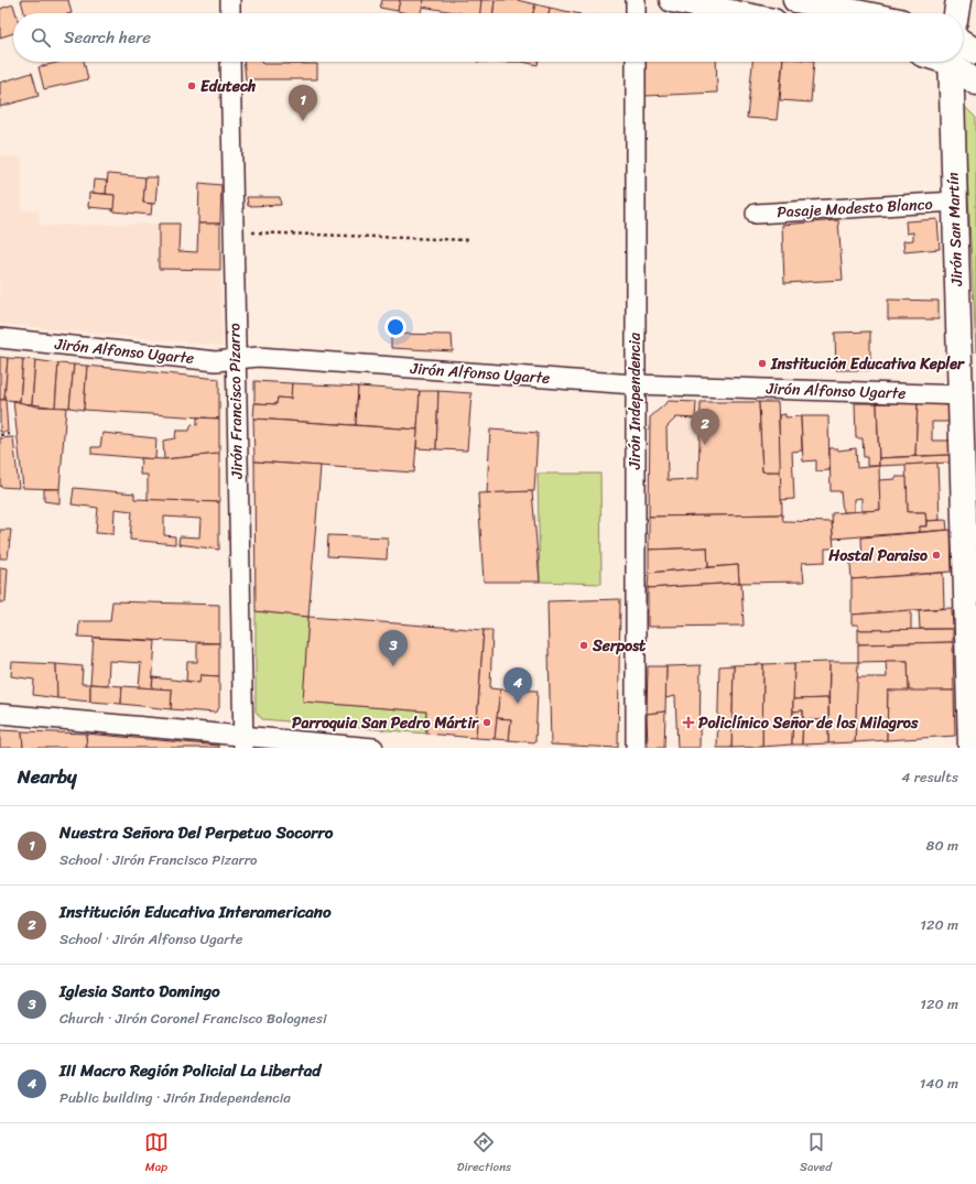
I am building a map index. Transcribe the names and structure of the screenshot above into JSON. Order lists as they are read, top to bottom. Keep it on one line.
{"streets":{"street":["Pasaje Modesto Blanco","Jirón San Martín","Jirón Alfonso Ugarte","Jirón Francisco Pizarro","Jirón Independencia"]},"crossings":[["Pasaje Modesto Blanco","Jirón San Martín"],["Jirón San Martín","Jirón Alfonso Ugarte"],["Jirón Alfonso Ugarte","Jirón Francisco Pizarro"],["Jirón Alfonso Ugarte","Jirón Independencia"]],"places":{"other":["Edutech","Institución Educativa Kepler","Hostal Paraiso","Serpost","Parroquia San Pedro Mártir"],"health":["Policlínico Señor de los Milagros"]},"page":{"search":"Search here","pins":["1","2","3","4"],"heading":["Nearby","4 results"],"list":[{"mark":"1","name":"Nuestra Señora Del Perpetuo Socorro","note":"School · Jirón Francisco Pizarro","value":"80 m"},{"mark":"2","name":"Institución Educativa Interamericano","note":"School · Jirón Alfonso Ugarte","value":"120 m"},{"mark":"3","name":"Iglesia Santo Domingo","note":"Church · Jirón Coronel Francisco Bolognesi","value":"120 m"},{"mark":"4","name":"III Macro Región Policial La Libertad","note":"Public building · Jirón Independencia","value":"140 m"}],"nav":["Map","Directions","Saved"]}}
